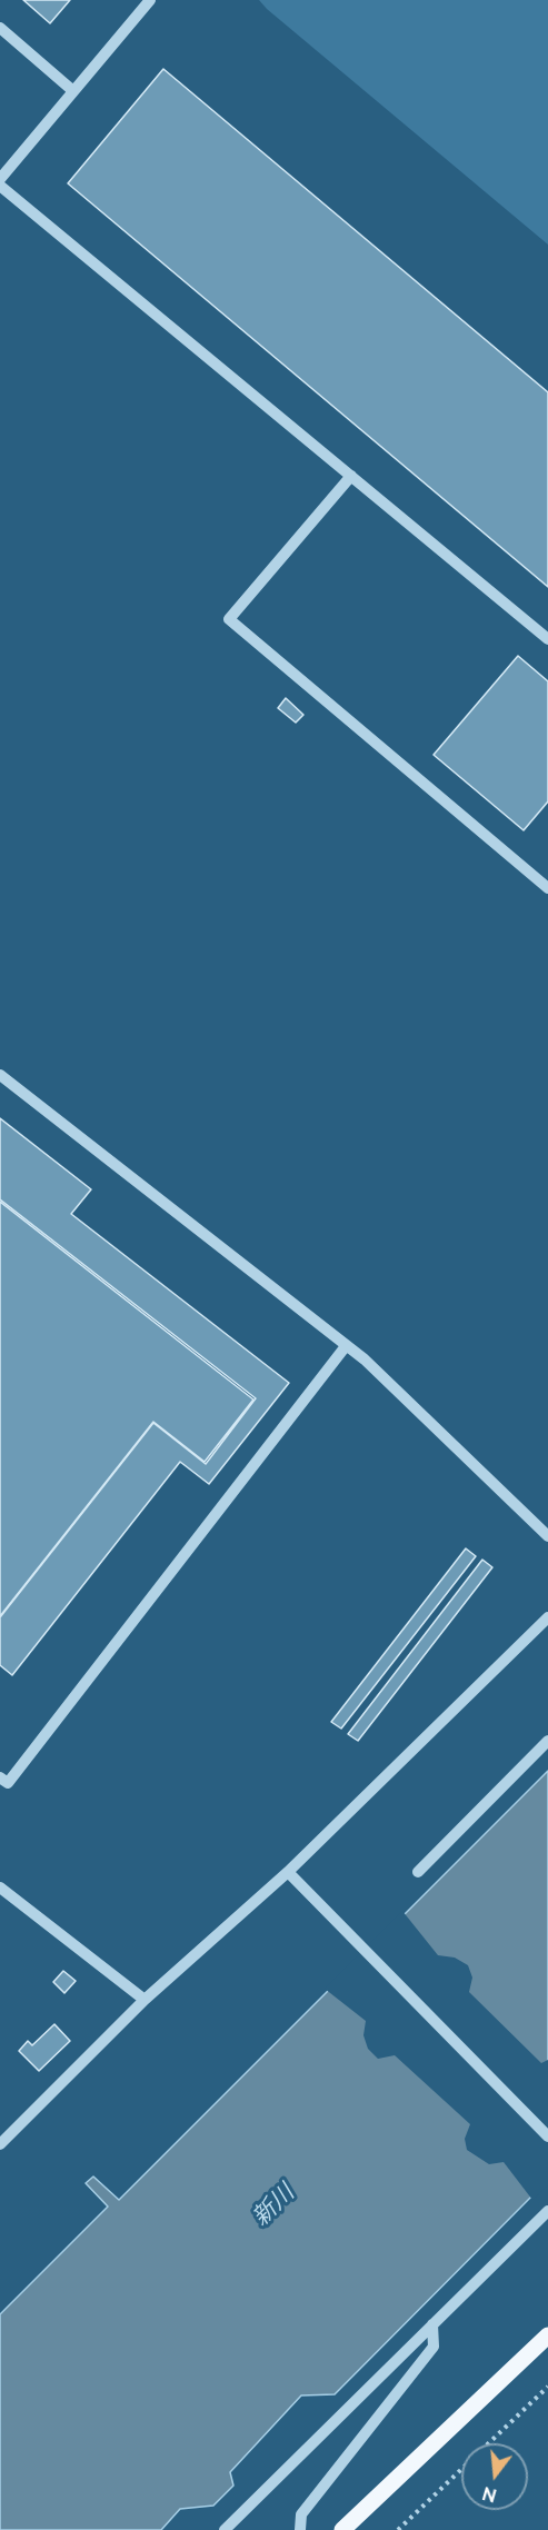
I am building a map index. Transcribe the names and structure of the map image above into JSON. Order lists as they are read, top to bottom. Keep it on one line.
{"water":["新川"],"north":"bottom"}
